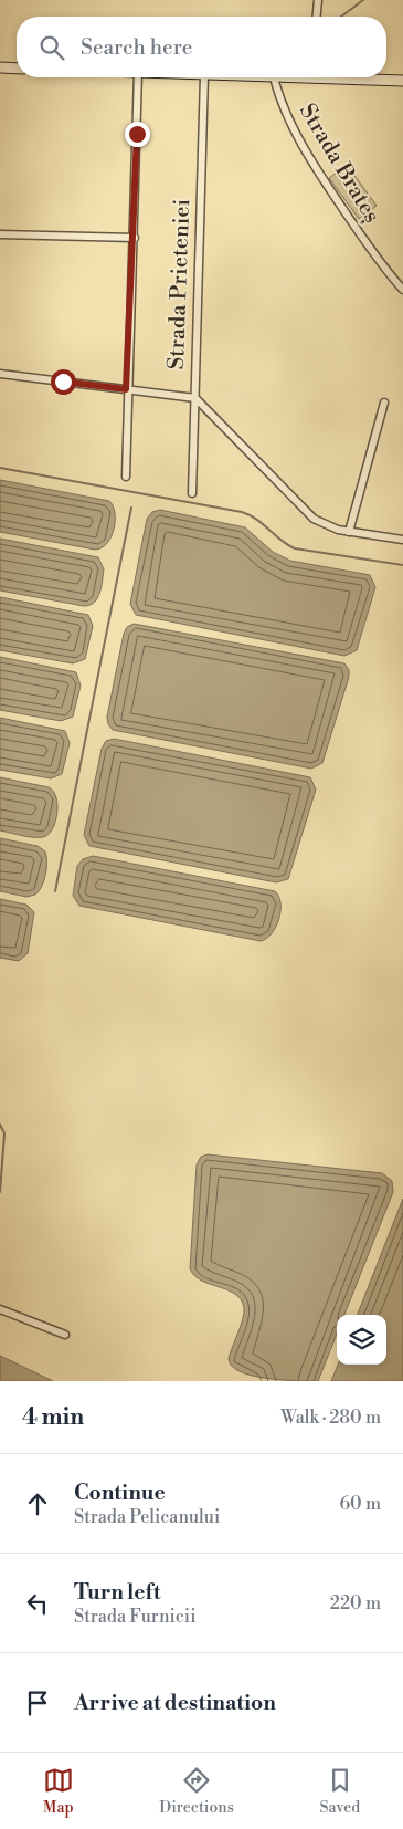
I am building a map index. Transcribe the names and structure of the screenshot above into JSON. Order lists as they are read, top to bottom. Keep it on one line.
{"streets":{"street":["Strada Brateș","Strada Prieteniei"]},"page":{"search":"Search here","heading":["4 min","Walk · 280 m"],"list":[["Continue","Strada Pelicanului","60 m"],["Turn left","Strada Furnicii","220 m"],"Arrive at destination"],"nav":["Map","Directions","Saved"]}}
